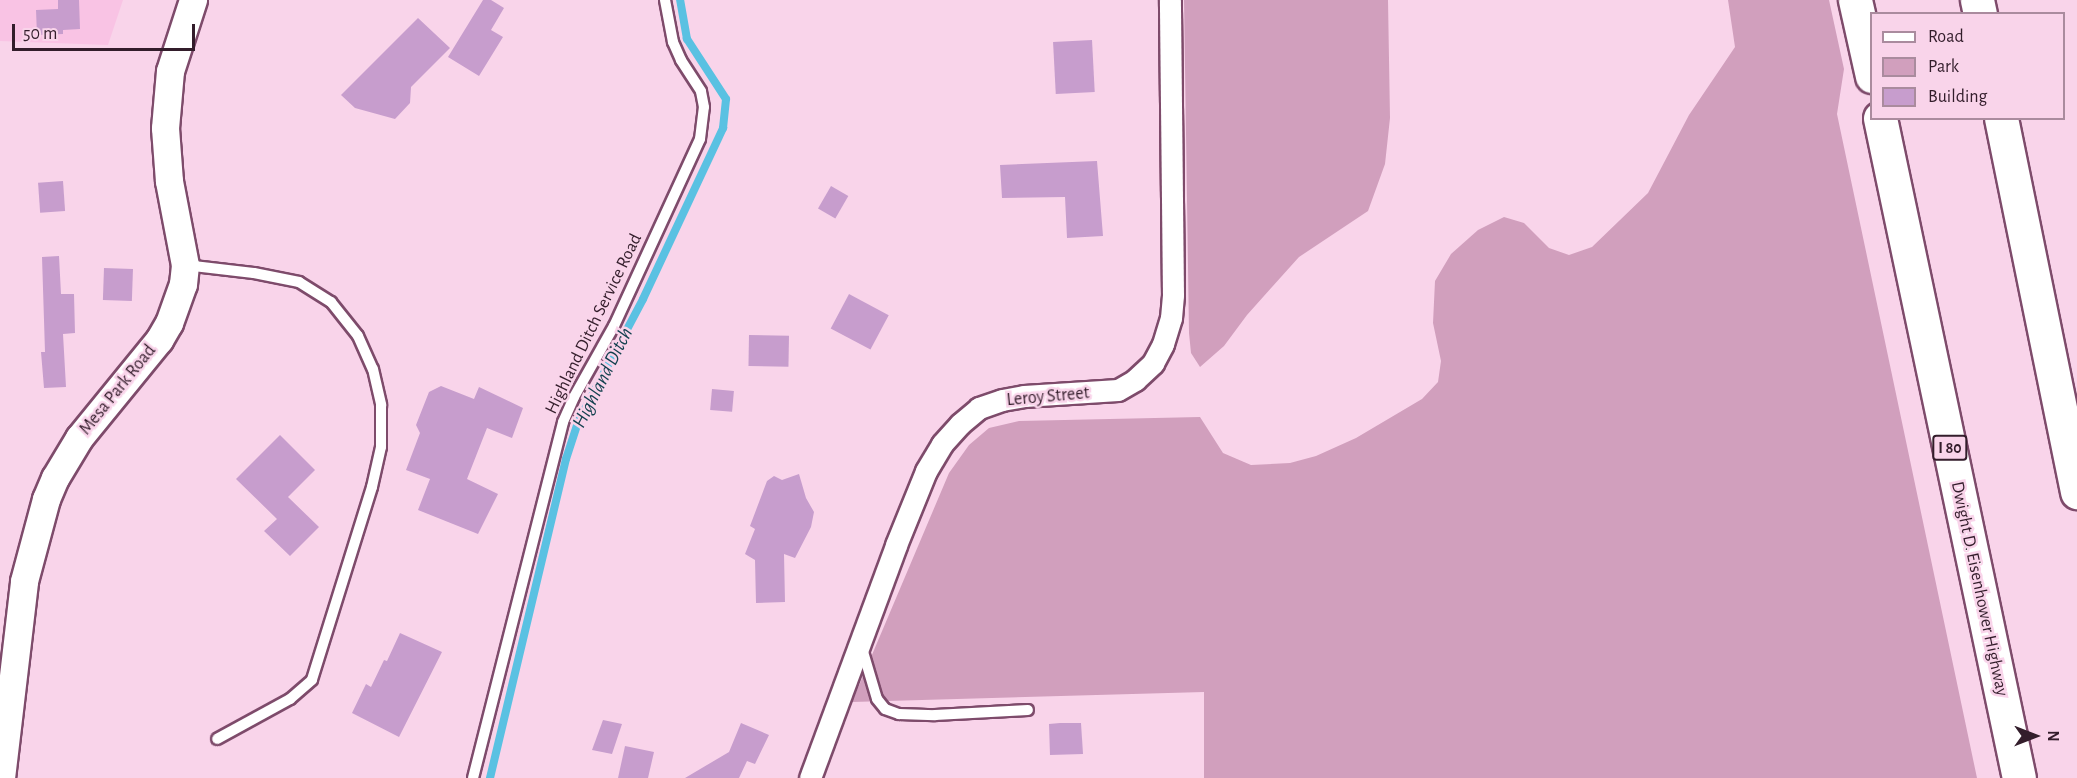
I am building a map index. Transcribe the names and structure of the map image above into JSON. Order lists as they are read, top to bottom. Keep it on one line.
{"streets":{"highway":["I 80","Dwight D. Eisenhower Highway"],"street":["Mesa Park Road","Leroy Street"],"lane":["Highland Ditch Service Road"]},"water":["Highland Ditch"],"legend":["Road","Park","Building"],"scale_bar":"50 m","north":"right"}
